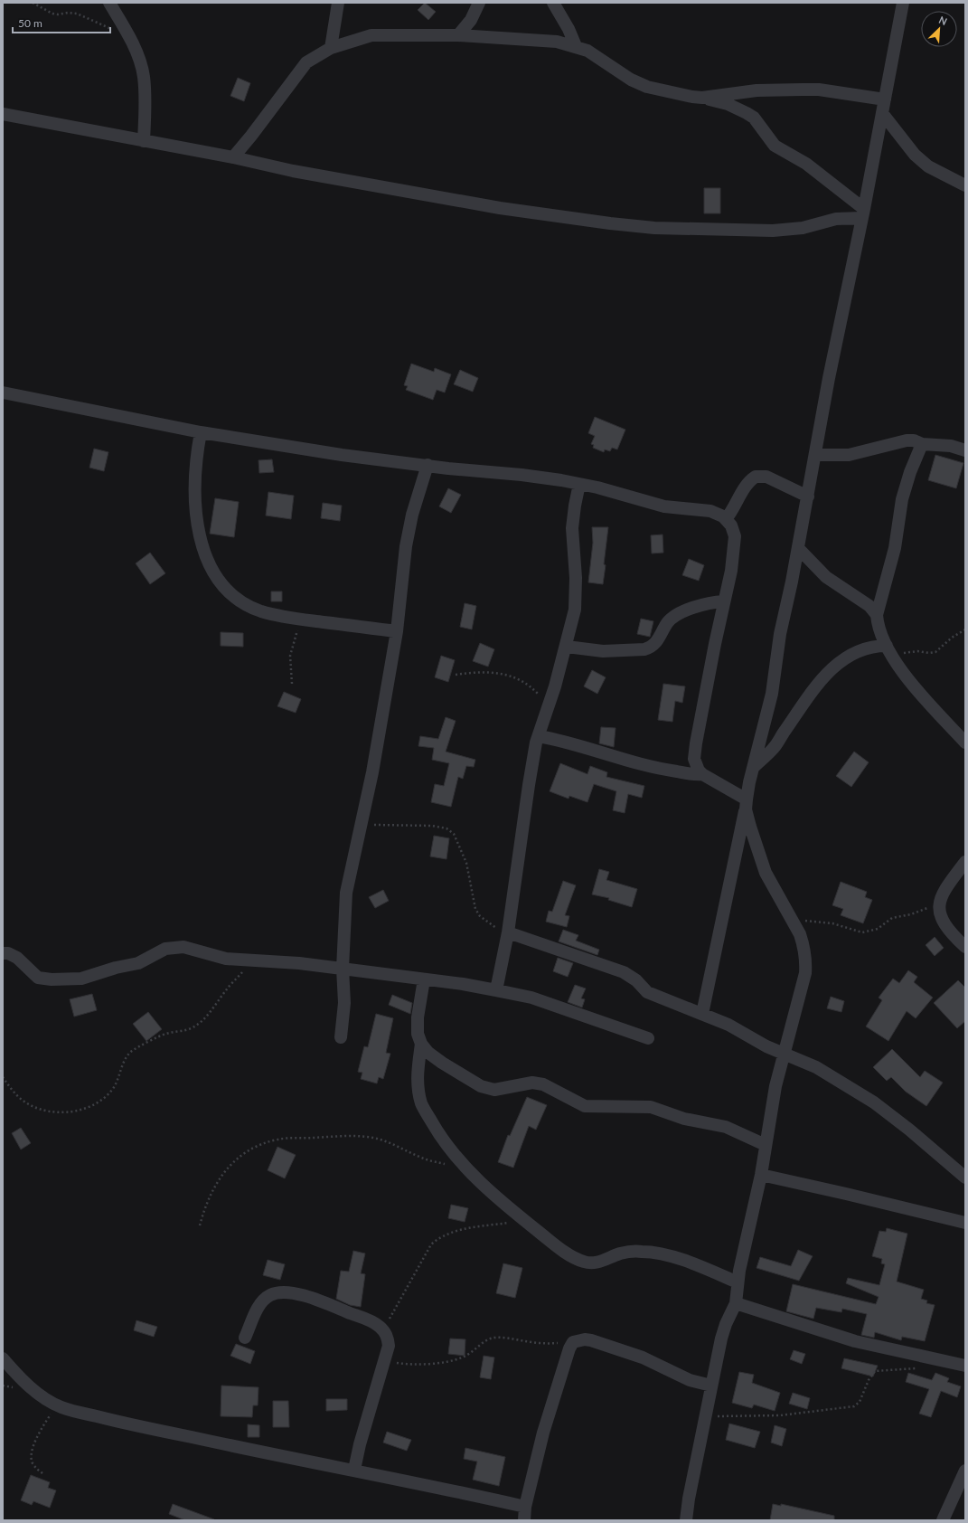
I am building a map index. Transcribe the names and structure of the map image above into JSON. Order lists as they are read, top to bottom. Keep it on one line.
{"scale_bar":"50 m","north":"top right"}
